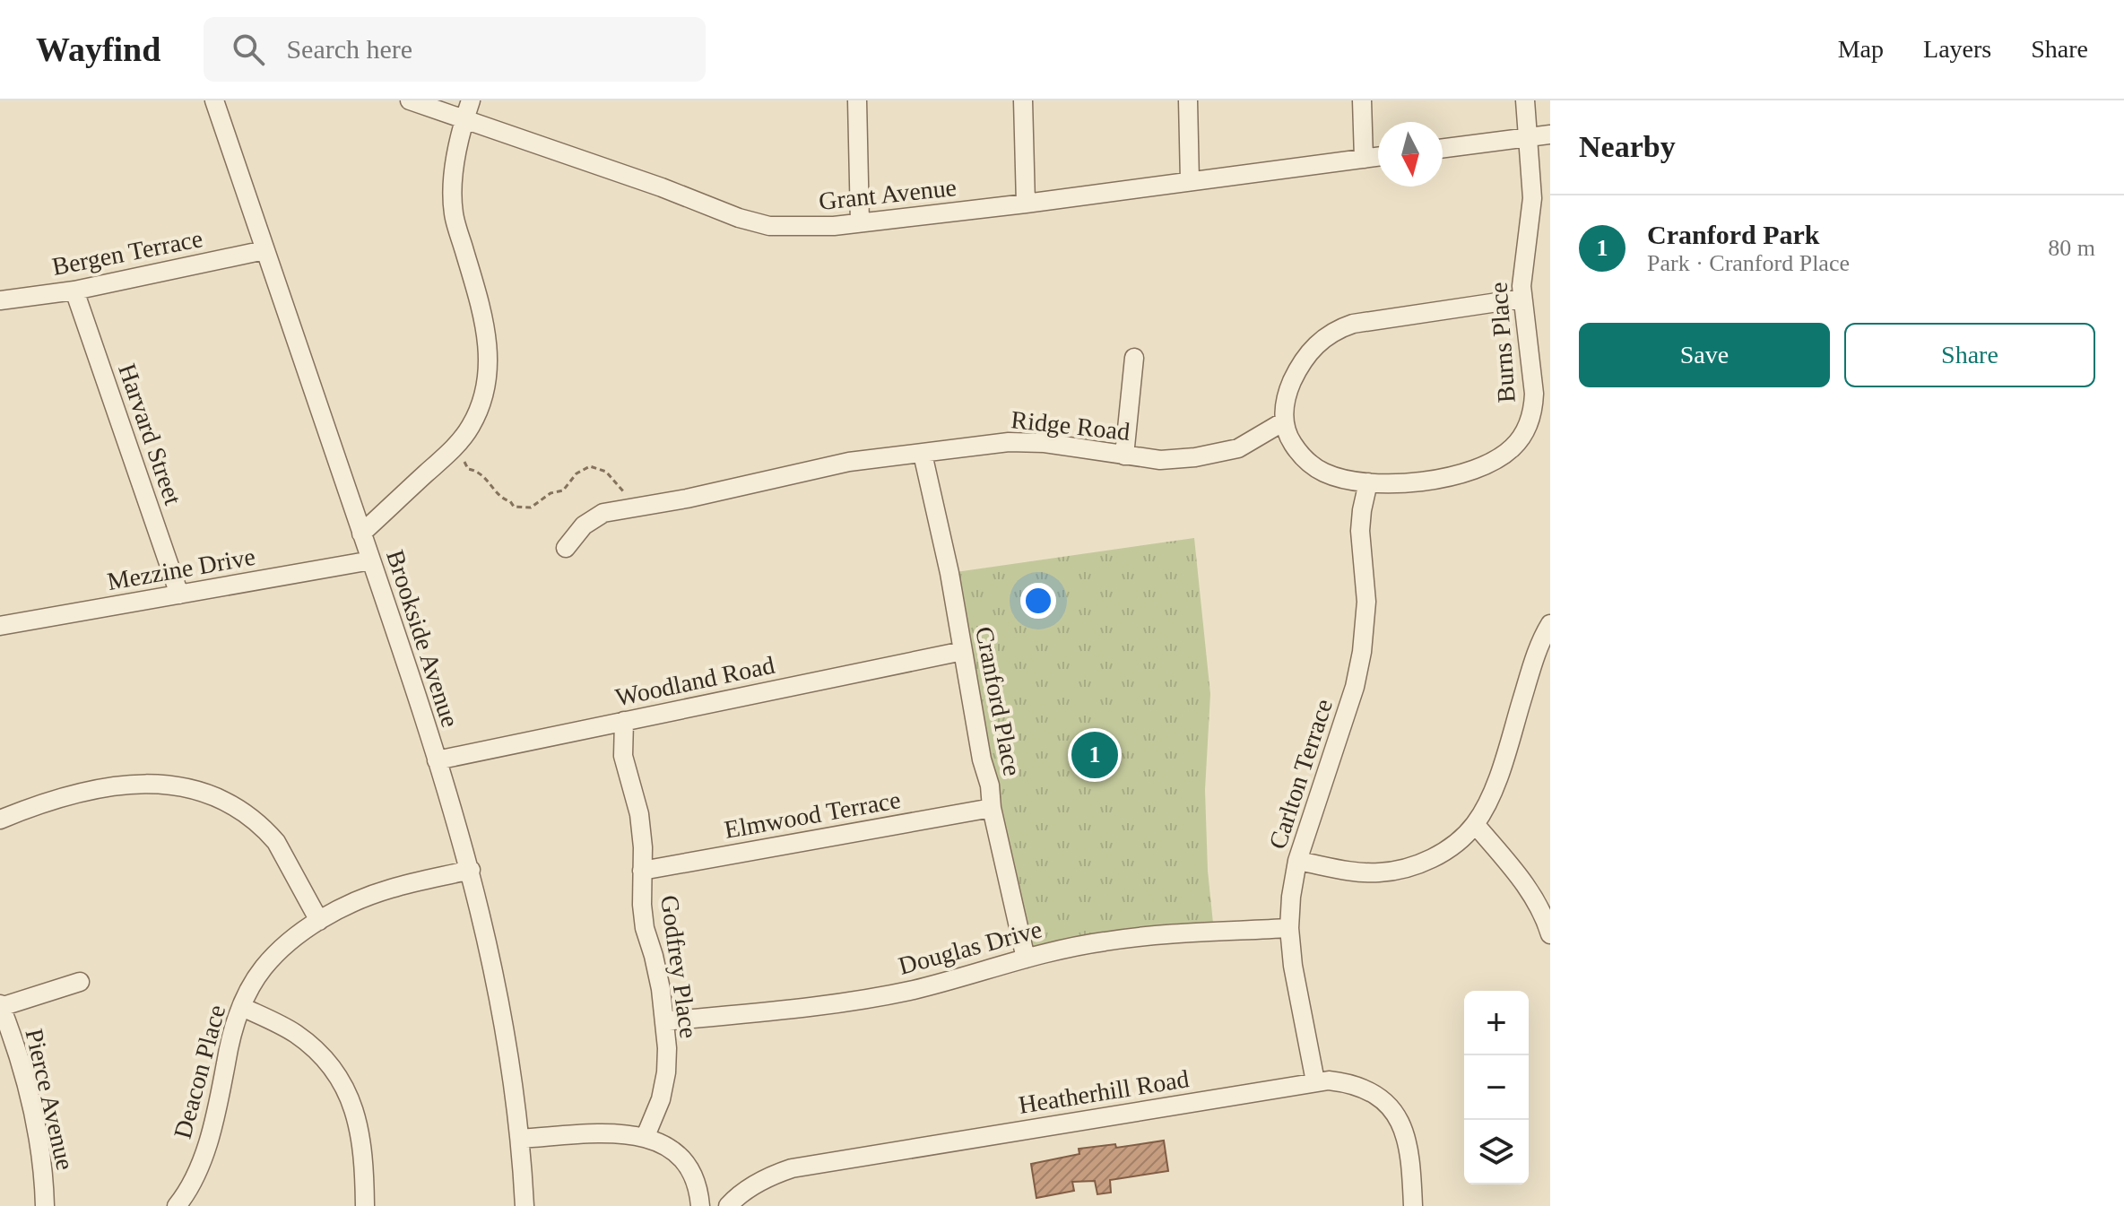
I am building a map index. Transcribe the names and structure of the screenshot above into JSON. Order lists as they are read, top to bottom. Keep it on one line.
{"streets":{"street":["Grant Avenue","Bergen Terrace","Burns Place","Ridge Road","Harvard Street","Mezzine Drive","Brookside Avenue","Woodland Road","Cranford Place","Carlton Terrace","Elmwood Terrace","Douglas Drive","Godfrey Place","Deacon Place","Heatherhill Road","Pierce Avenue"]},"crossings":[["Bergen Terrace","Harvard Street"],["Bergen Terrace","Brookside Avenue"],["Burns Place","Ridge Road"],["Burns Place","Carlton Terrace"],["Ridge Road","Cranford Place"],["Ridge Road","Carlton Terrace"],["Harvard Street","Mezzine Drive"],["Mezzine Drive","Brookside Avenue"],["Brookside Avenue","Woodland Road"],["Brookside Avenue","Deacon Place"],["Woodland Road","Cranford Place"],["Woodland Road","Godfrey Place"],["Cranford Place","Elmwood Terrace"],["Cranford Place","Douglas Drive"],["Carlton Terrace","Douglas Drive"],["Carlton Terrace","Heatherhill Road"],["Elmwood Terrace","Godfrey Place"],["Douglas Drive","Godfrey Place"]],"north":"bottom","page":{"header":"Wayfind","search":"Search here","nav":["Map","Layers","Share"],"heading":"Nearby","list":[{"mark":"1","name":"Cranford Park","note":"Park · Cranford Place","value":"80 m"}],"buttons":["Save","Share"],"pins":"1","map_buttons":["+","−"]}}
